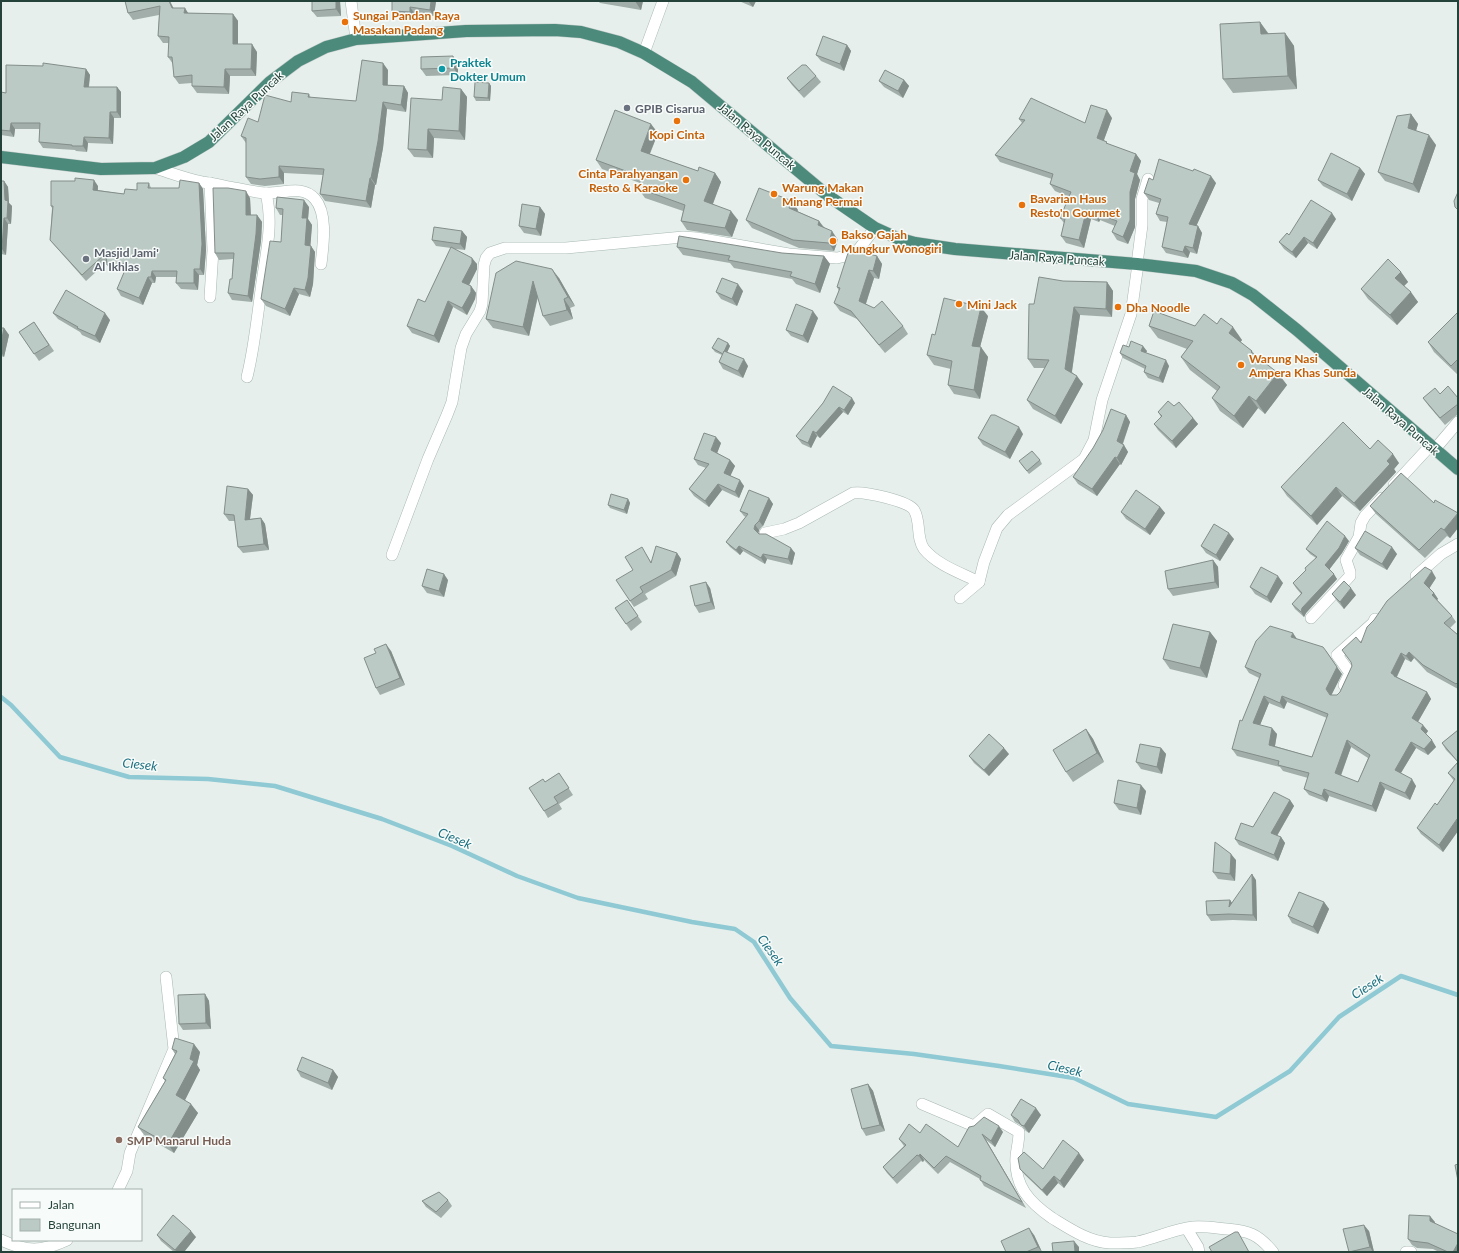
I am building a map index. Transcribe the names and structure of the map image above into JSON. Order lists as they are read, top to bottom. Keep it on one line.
{"streets":{"highway":["Jalan Raya Puncak"]},"water":["Ciesek"],"places":["Sungai Pandan Raya Masakan Padang","Praktek Dokter Umum","GPIB Cisarua","Kopi Cinta","Cinta Parahyangan Resto & Karaoke","Warung Makan Minang Permai","Bavarian Haus Resto'n Gourmet","Bakso Gajah Mungkur Wonogiri","Masjid Jami' Al Ikhlas","Mini Jack","Dha Noodle","Warung Nasi Ampera Khas Sunda","SMP Manarul Huda"],"legend":["Jalan","Bangunan"]}
